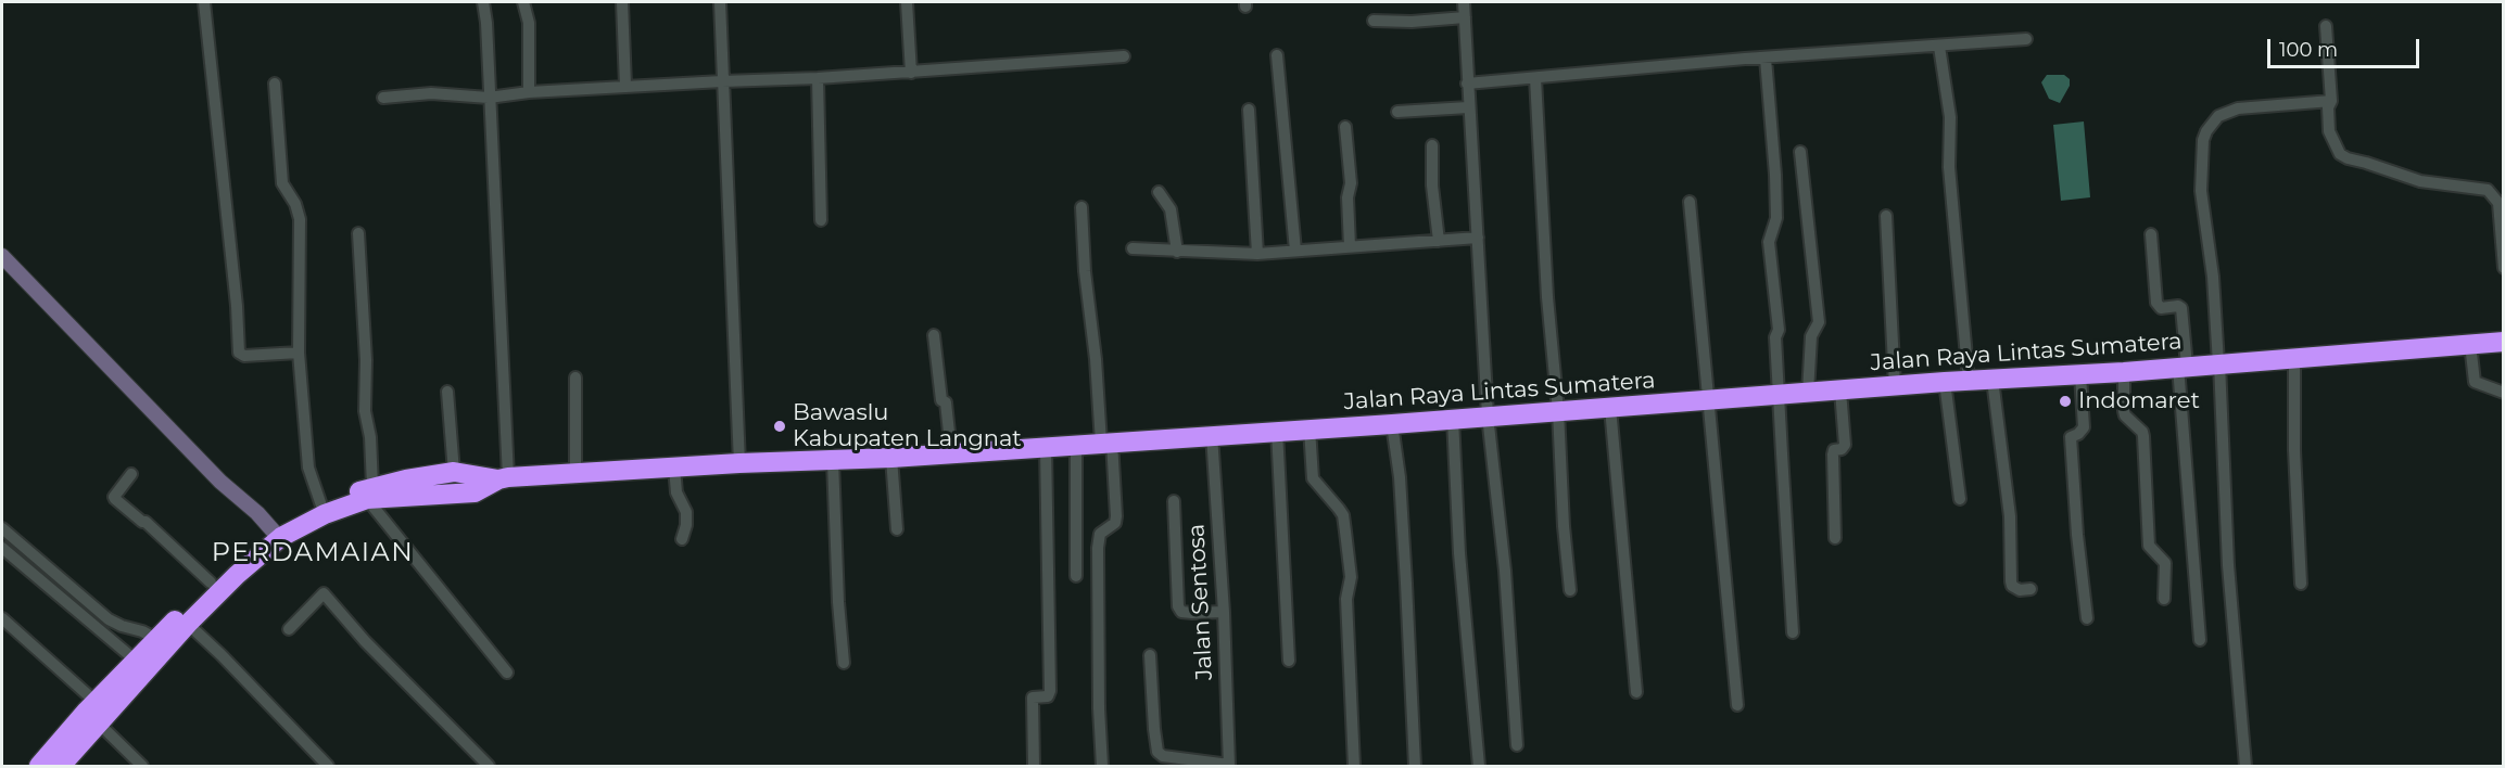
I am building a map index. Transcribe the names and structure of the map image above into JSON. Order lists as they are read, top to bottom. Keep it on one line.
{"streets":{"highway":["Jalan Raya Lintas Sumatera"],"street":["Jalan Sentosa"]},"crossings":[["Jalan Raya Lintas Sumatera","Jalan Sentosa"]],"districts":["PERDAMAIAN"],"places":["Indomaret","Bawaslu Kabupaten Langnat"],"scale_bar":"100 m"}
